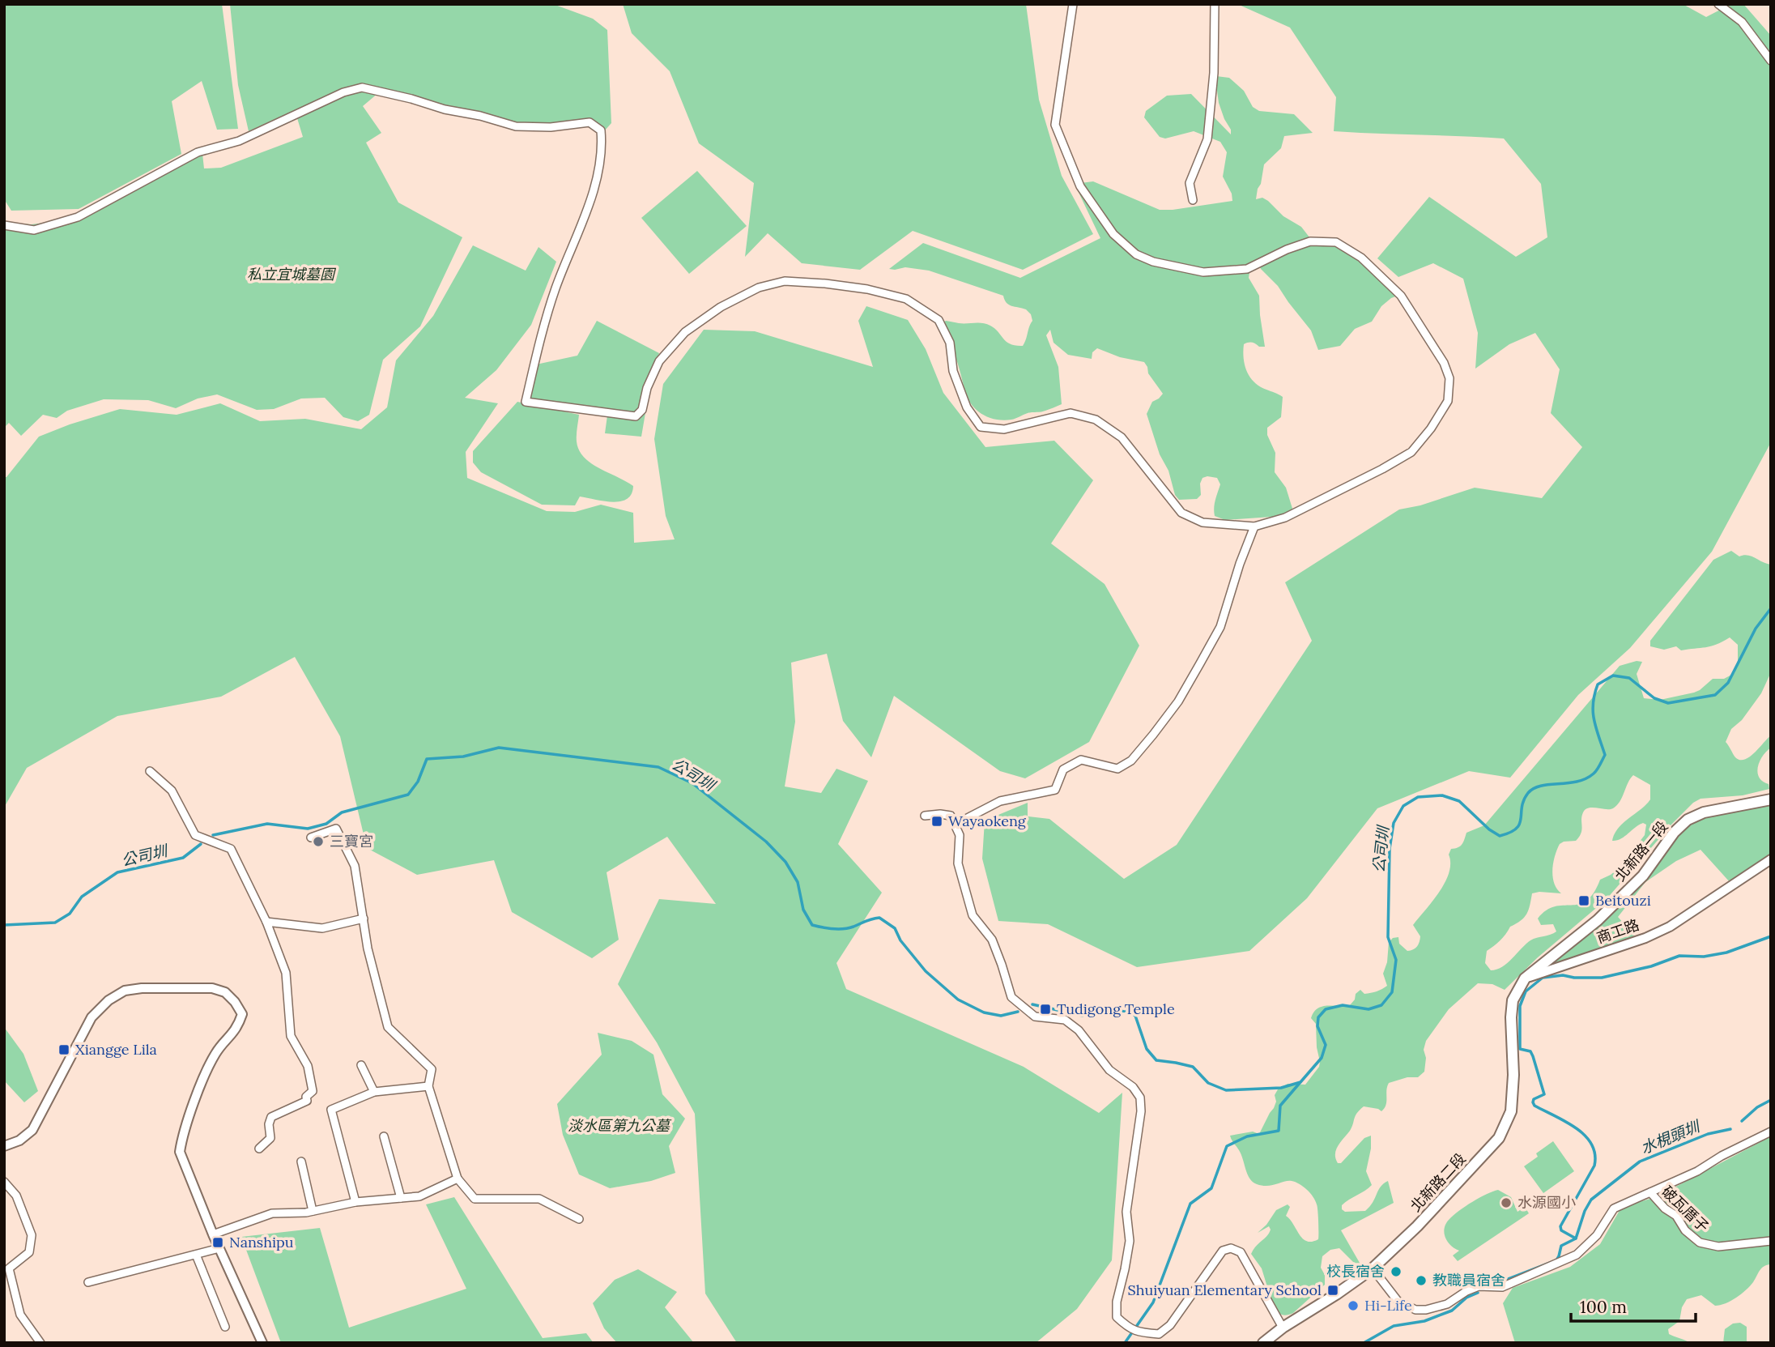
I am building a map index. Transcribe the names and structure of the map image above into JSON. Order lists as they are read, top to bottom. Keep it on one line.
{"streets":{"main road":["北新路一段","北新路二段"],"street":["商工路","破瓦厝子"]},"crossings":[["北新路一段","商工路"],["北新路一段","北新路二段"],["商工路","北新路二段"]],"water":["公司圳","水梘頭圳"],"parks":["私立宜城墓園","淡水區第九公墓"],"places":{"transit":["Wayaokeng","Beitouzi","Tudigong Temple","Xiangge Lila","Nanshipu","Shuiyuan Elementary School"],"other":["三寶宮","水源國小","校長宿舍","教職員宿舍","Hi-Life"]},"scale_bar":"100 m"}
